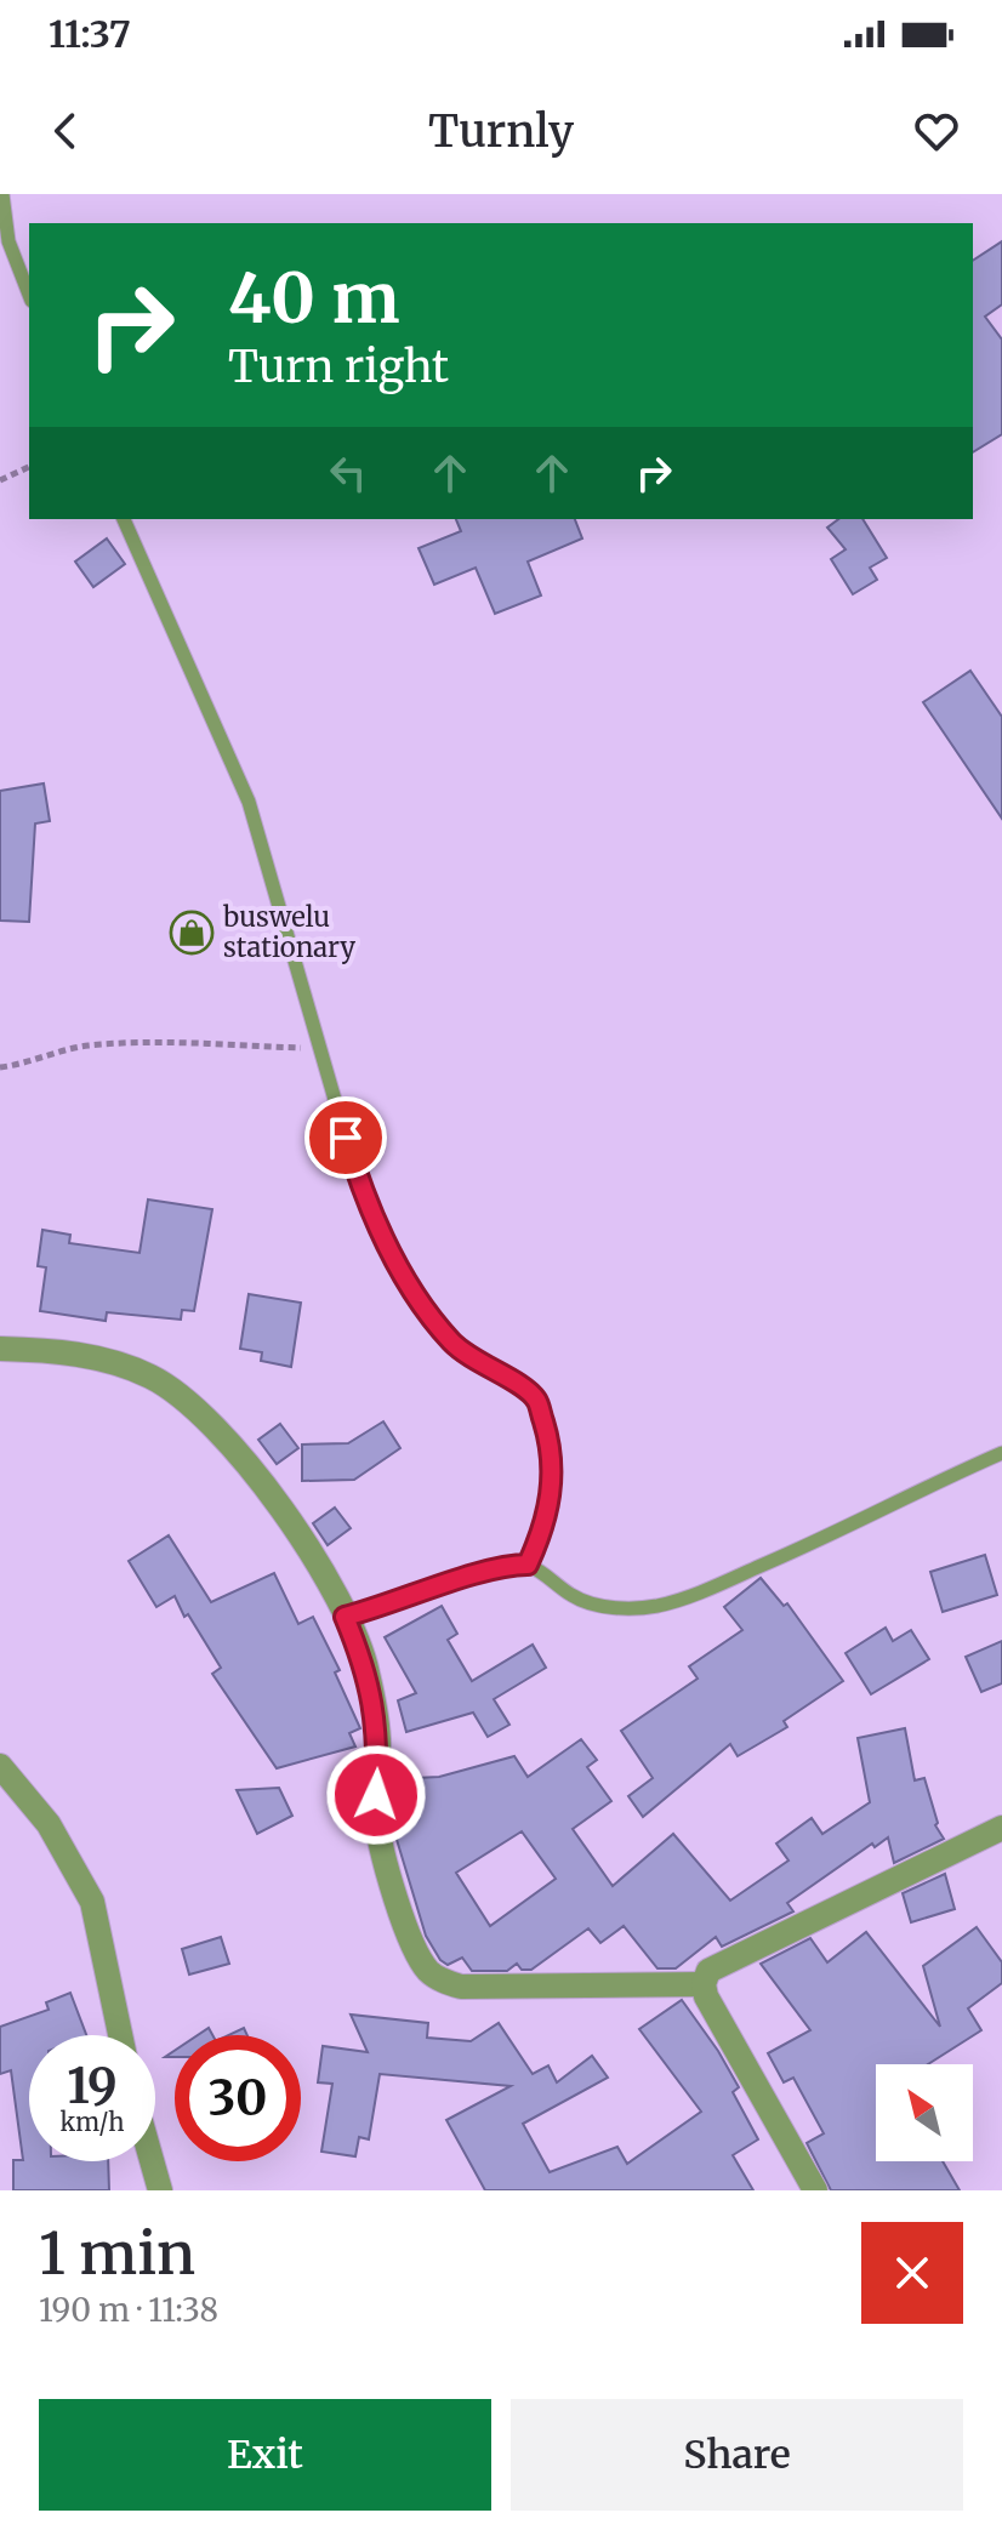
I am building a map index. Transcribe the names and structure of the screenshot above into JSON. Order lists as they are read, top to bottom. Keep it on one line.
{"places":{"shop":["buswelu stationary"]},"north":"top left","page":{"status":"11:37","header":"Turnly","turn":["40 m","Turn right"],"speed":"19 km/h","limit":"30","heading":["1 min","190 m · 11:38"],"buttons":["Exit","Share"]}}
